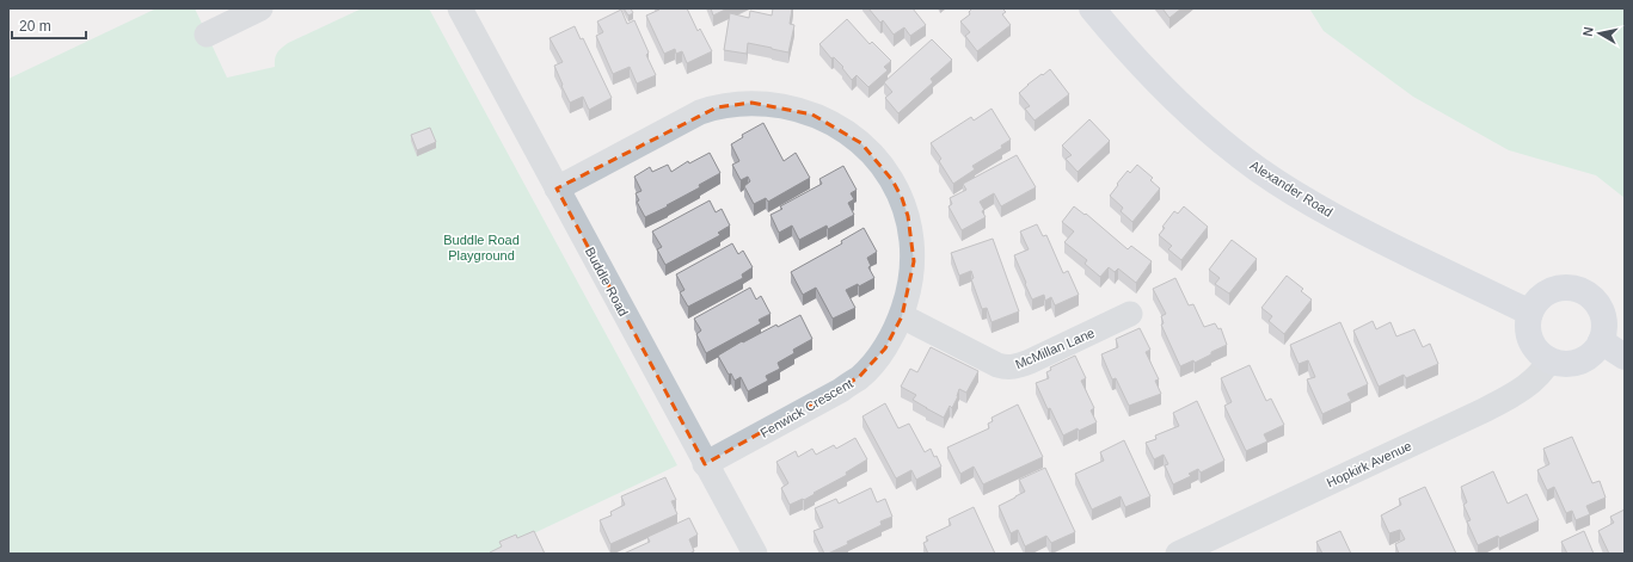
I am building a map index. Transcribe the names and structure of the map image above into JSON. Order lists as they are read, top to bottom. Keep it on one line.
{"streets":{"street":["Alexander Road","Buddle Road","McMillan Lane","Fenwick Crescent","Hopkirk Avenue"]},"crossings":[["Alexander Road","Hopkirk Avenue"],["Buddle Road","Fenwick Crescent"],["McMillan Lane","Fenwick Crescent"]],"parks":["Buddle Road Playground"],"scale_bar":"20 m","north":"left"}
